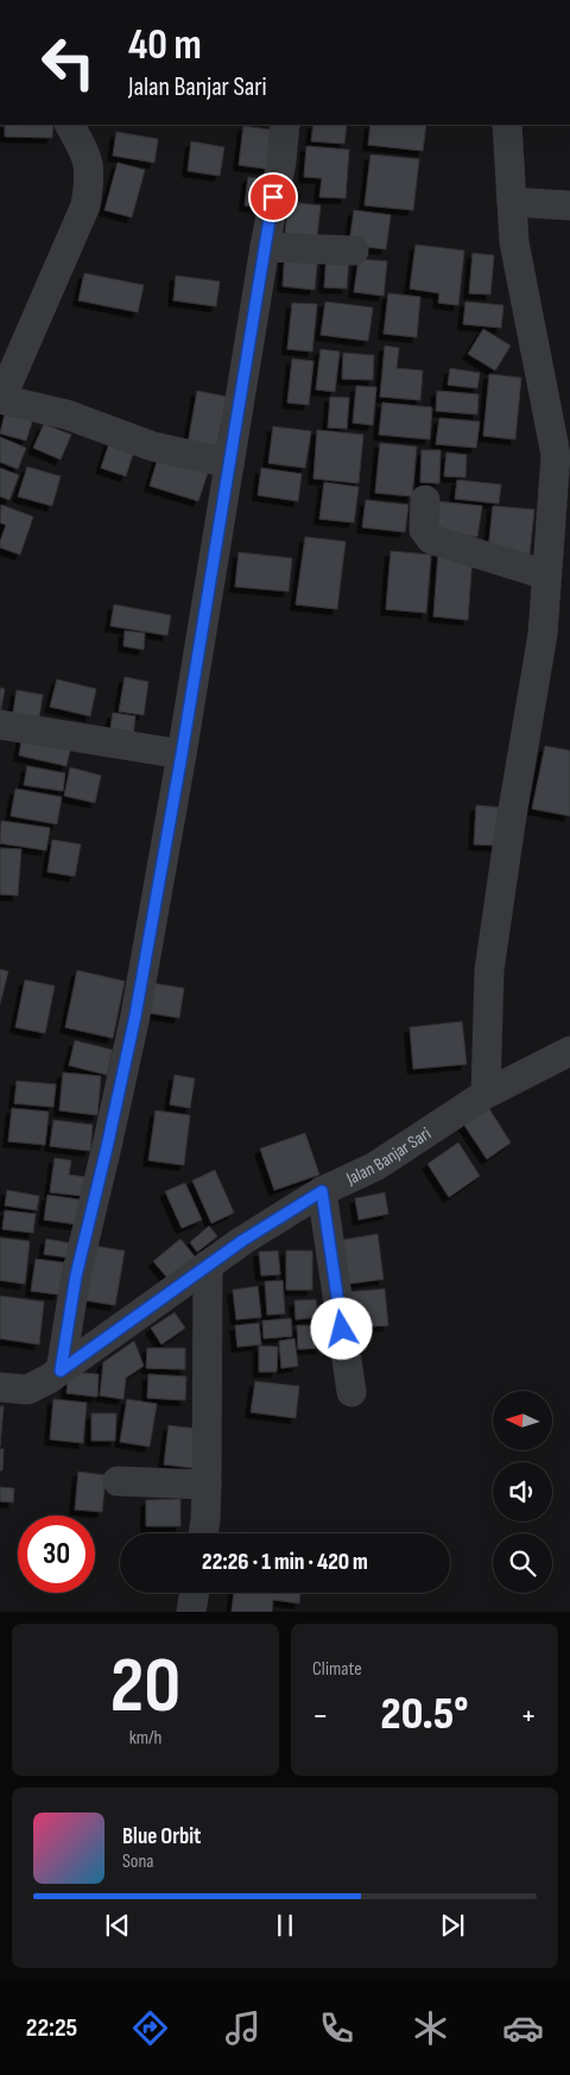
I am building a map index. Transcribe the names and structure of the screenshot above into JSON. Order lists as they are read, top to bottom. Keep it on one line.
{"streets":{"street":["Jalan Banjar Sari"]},"north":"left","page":{"turn":["40 m","Jalan Banjar Sari"],"limit":"30","trip":"22:26 · 1 min · 420 m","tile":[["20","km/h"],"Climate"],"heat":["−","20.5°","+"],"song":["Blue Orbit","Sona"],"tabs":"22:25"}}
